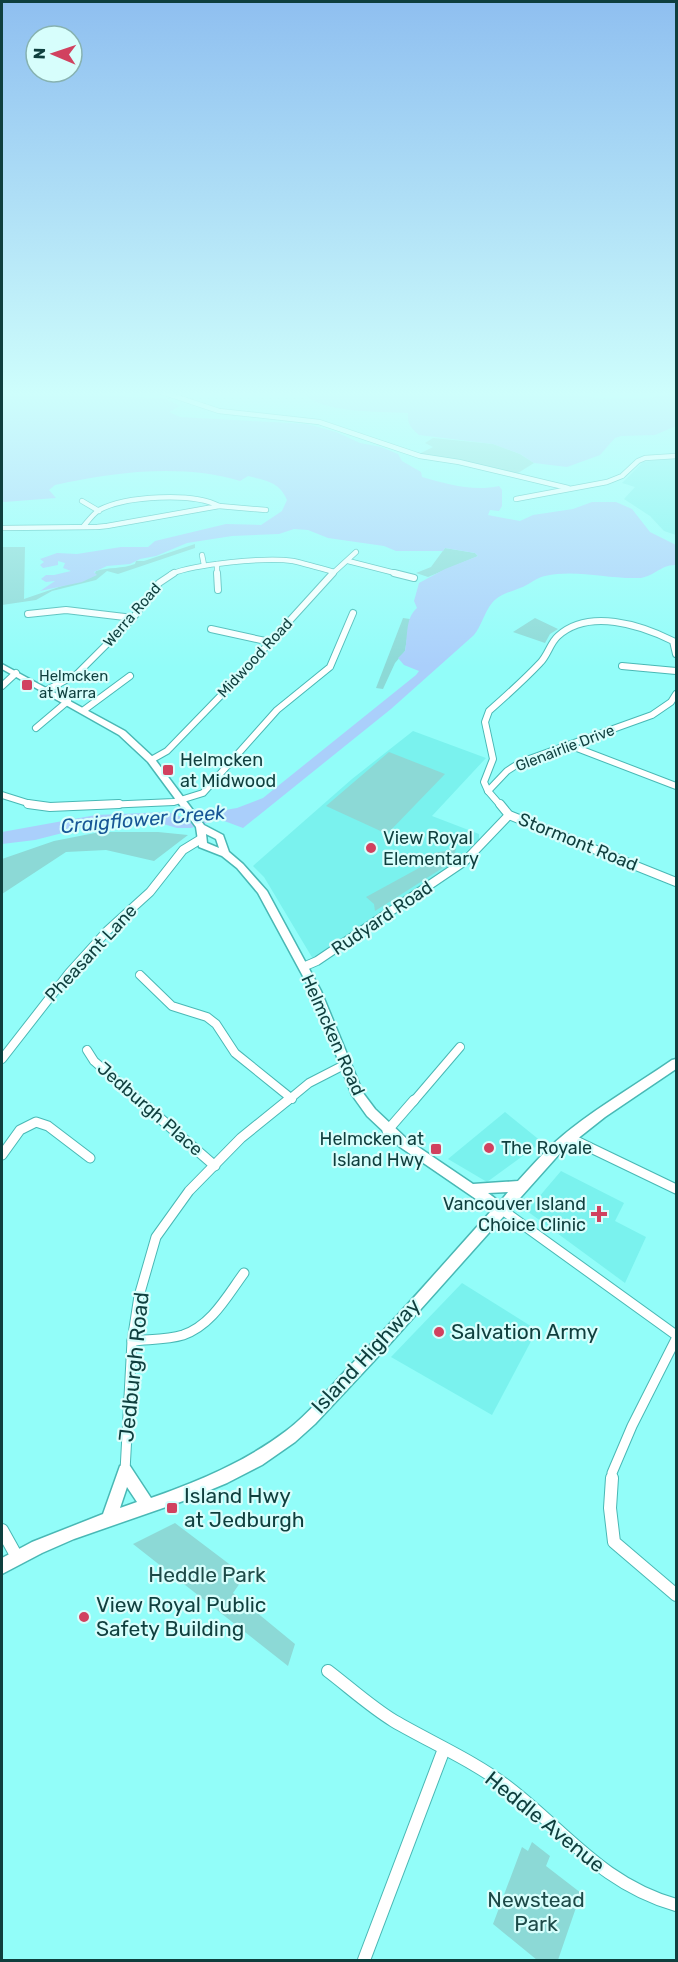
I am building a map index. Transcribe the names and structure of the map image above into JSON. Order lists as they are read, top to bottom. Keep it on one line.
{"streets":{"main road":["Helmcken Road","Island Highway"],"street":["Werra Road","Midwood Road","Glenairlie Drive","Stormont Road","Rudyard Road","Pheasant Lane","Jedburgh Place","Jedburgh Road","Heddle Avenue"]},"crossings":[["Werra Road","Midwood Road"],["Glenairlie Drive","Stormont Road"],["Stormont Road","Rudyard Road"],["Rudyard Road","Helmcken Road"],["Pheasant Lane","Helmcken Road"],["Helmcken Road","Island Highway"],["Helmcken Road","Jedburgh Road"],["Jedburgh Place","Jedburgh Road"]],"water":["Craigflower Creek"],"parks":["Heddle Park","Newstead Park"],"places":{"transit":["Helmcken at Warra","Helmcken at Midwood","Helmcken at Island Hwy","Island Hwy at Jedburgh"],"other":["View Royal Elementary","The Royale","Salvation Army","View Royal Public Safety Building"],"health":["Vancouver Island Choice Clinic"]},"north":"left"}
